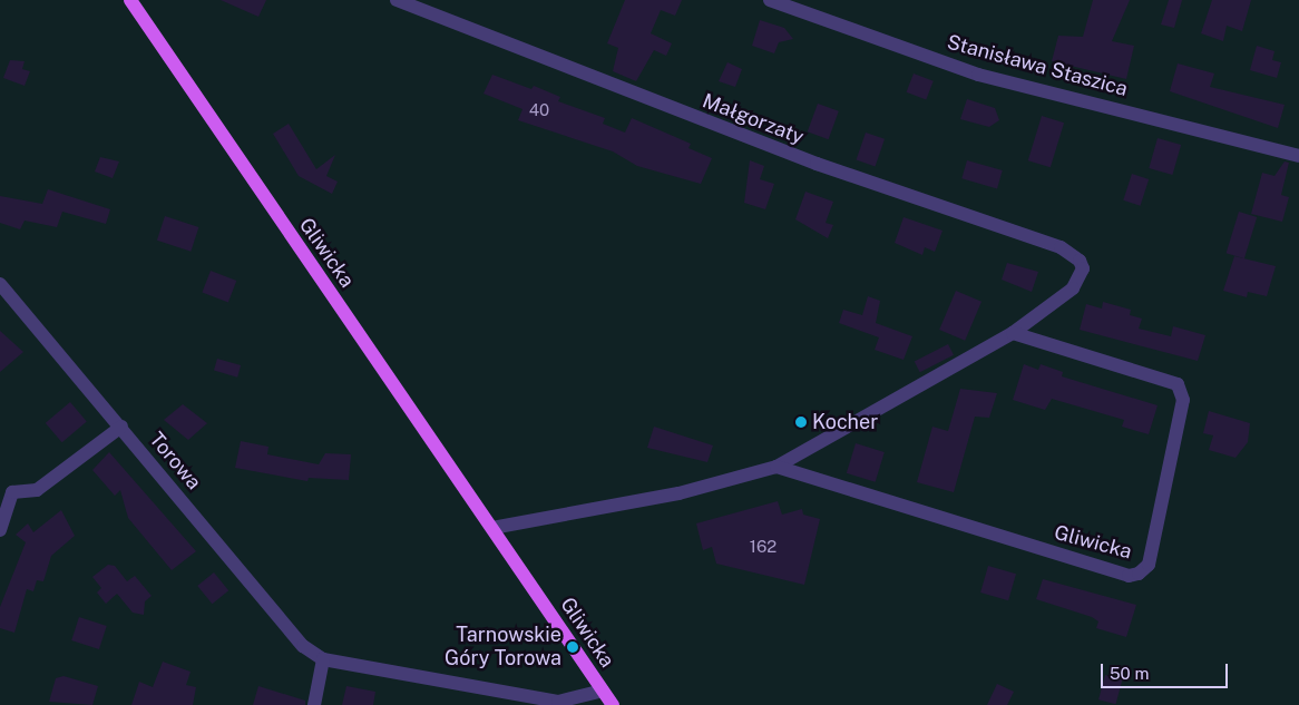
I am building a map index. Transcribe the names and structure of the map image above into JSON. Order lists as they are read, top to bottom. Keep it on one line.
{"streets":{"main road":["Gliwicka"],"street":["Stanisława Staszica","Małgorzaty","Torowa"]},"crossings":[["Małgorzaty","Gliwicka"],["Gliwicka","Torowa"]],"places":["Kocher","Tarnowskie Góry Torowa"],"house_numbers":["40","162"],"scale_bar":"50 m"}
